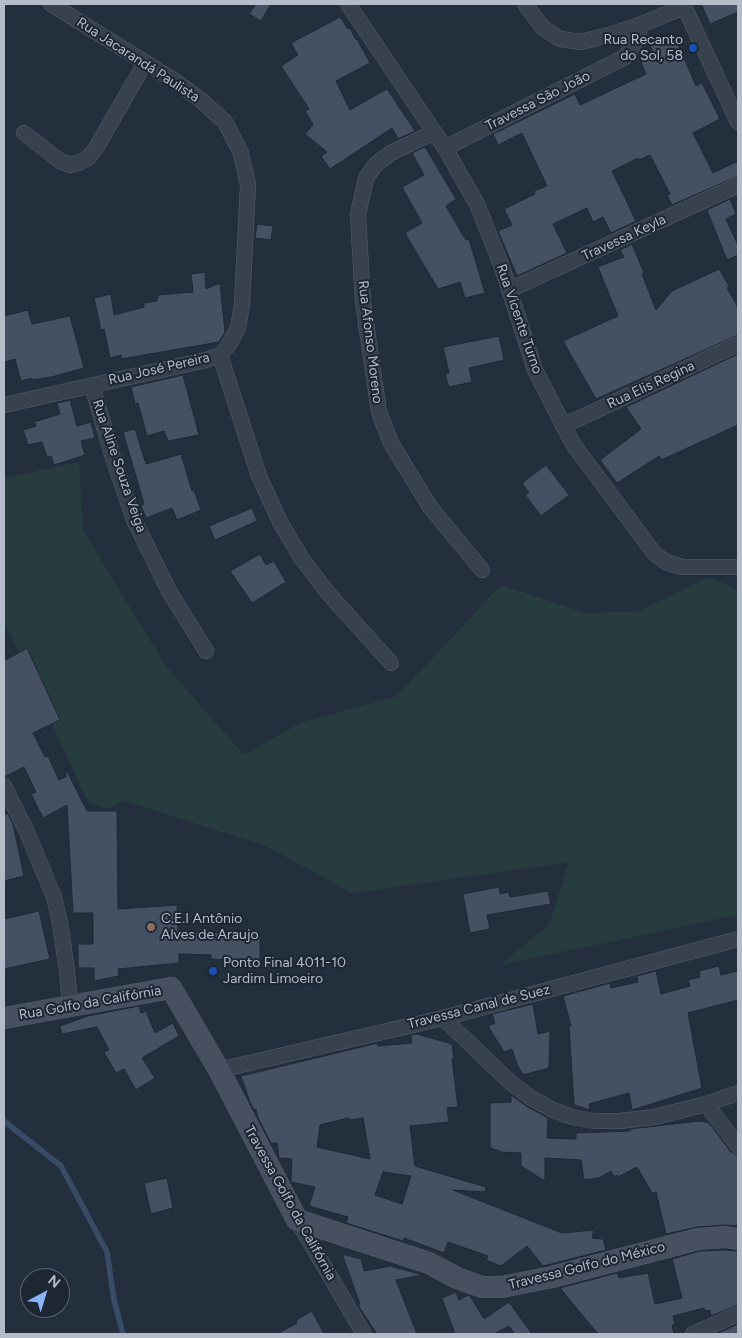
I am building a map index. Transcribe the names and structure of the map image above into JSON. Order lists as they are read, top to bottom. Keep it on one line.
{"streets":{"street":["Rua Jacarandá Paulista","Travessa São João","Travessa Keyla","Rua Vicente Turno","Rua Afonso Moreno","Rua José Pereira","Rua Elis Regina","Rua Aline Souza Veiga","Rua Golfo da Califórnia","Travessa Canal de Suez","Travessa Golfo da Califórnia","Travessa Golfo do México"]},"crossings":[["Rua Jacarandá Paulista","Rua José Pereira"],["Travessa São João","Rua Vicente Turno"],["Travessa Keyla","Rua Vicente Turno"],["Rua Vicente Turno","Rua Afonso Moreno"],["Rua Vicente Turno","Rua Elis Regina"],["Rua José Pereira","Rua Aline Souza Veiga"],["Rua Golfo da Califórnia","Travessa Canal de Suez"],["Rua Golfo da Califórnia","Travessa Golfo da Califórnia"],["Travessa Canal de Suez","Travessa Golfo da Califórnia"],["Travessa Golfo da Califórnia","Travessa Golfo do México"]],"places":["Rua Recanto do Sol, 58","C.E.I Antônio Alves de Araujo","Ponto Final 4011-10 Jardim Limoeiro"],"north":"top right"}
